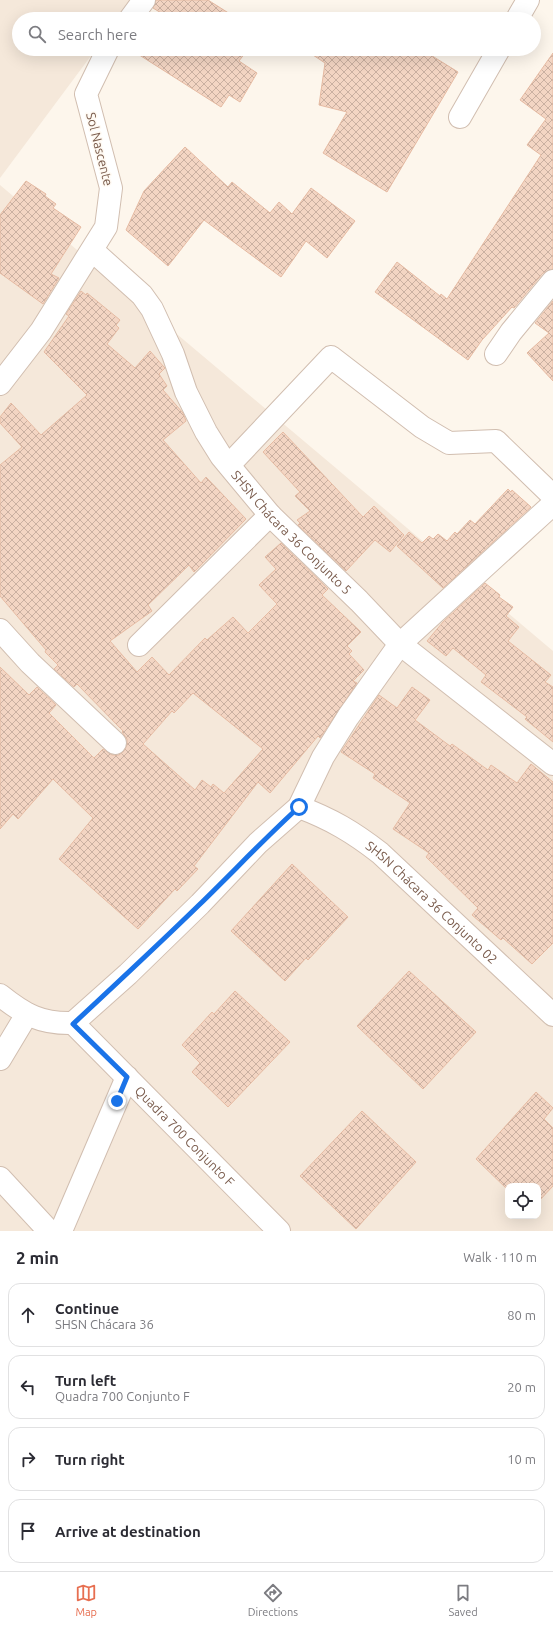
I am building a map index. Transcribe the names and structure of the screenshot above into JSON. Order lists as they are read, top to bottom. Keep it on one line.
{"streets":{"street":["Sol Nascente","SHSN Chácara 36 Conjunto 5","SHSN Chácara 36 Conjunto 02","Quadra 700 Conjunto F"]},"crossings":[["Sol Nascente","SHSN Chácara 36 Conjunto 5"]],"page":{"search":"Search here","heading":["2 min","Walk · 110 m"],"list":[["Continue","SHSN Chácara 36","80 m"],["Turn left","Quadra 700 Conjunto F","20 m"],["Turn right","10 m"],"Arrive at destination"],"nav":["Map","Directions","Saved"]}}
